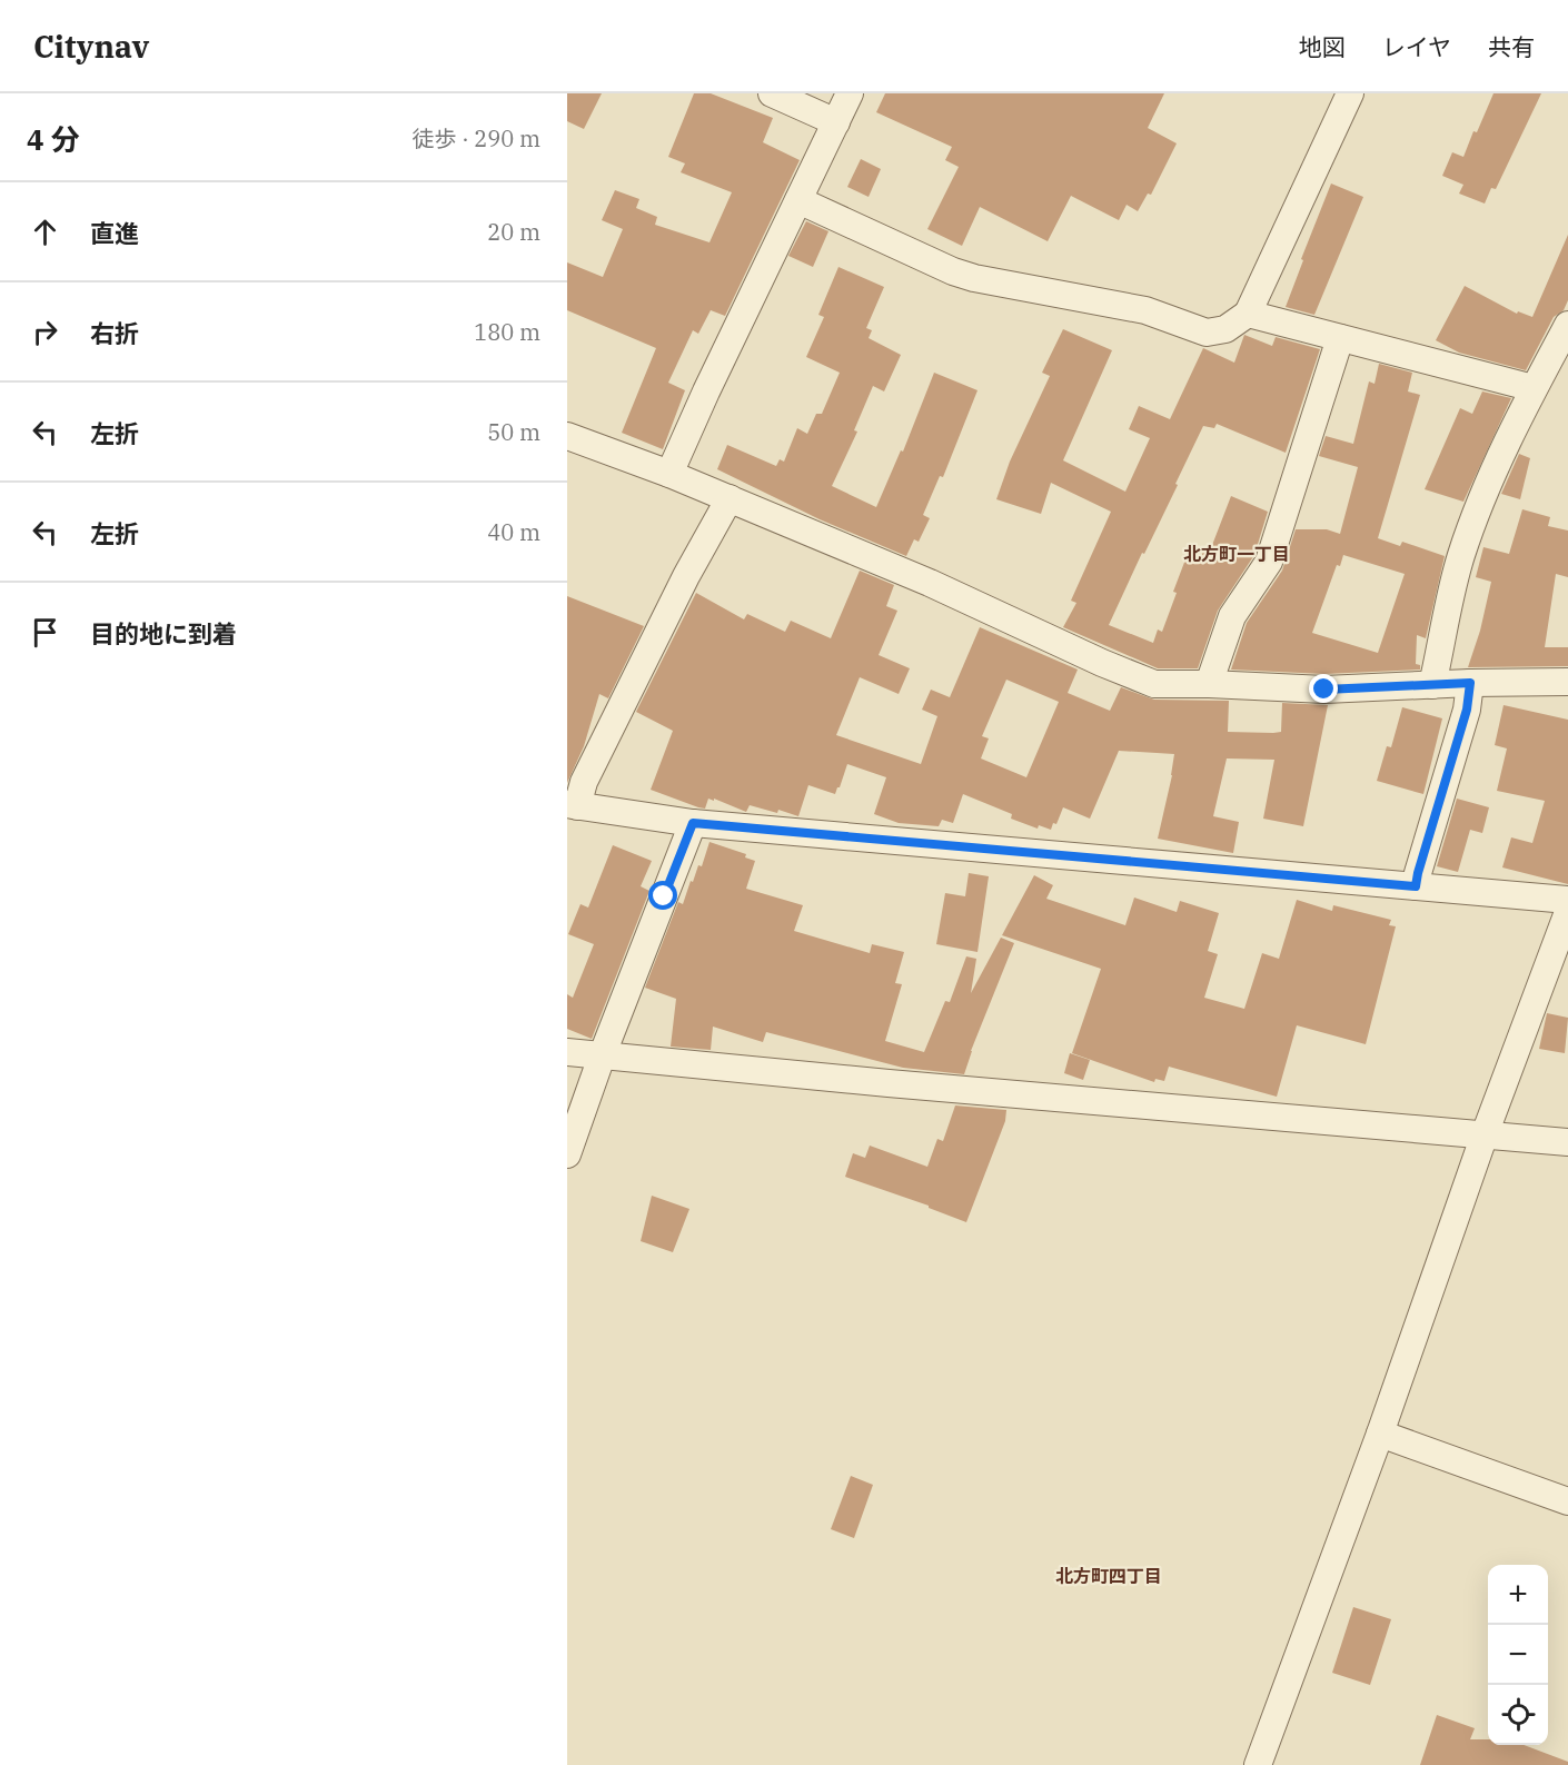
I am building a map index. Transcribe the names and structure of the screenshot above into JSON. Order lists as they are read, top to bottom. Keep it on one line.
{"districts":["北方町一丁目","北方町四丁目"],"page":{"header":"Citynav","nav":["地図","レイヤ","共有"],"heading":["4 分","徒歩 · 290 m"],"list":[["直進","20 m"],["右折","180 m"],["左折","50 m"],["左折","40 m"],"目的地に到着"],"map_buttons":["+","−"]}}
